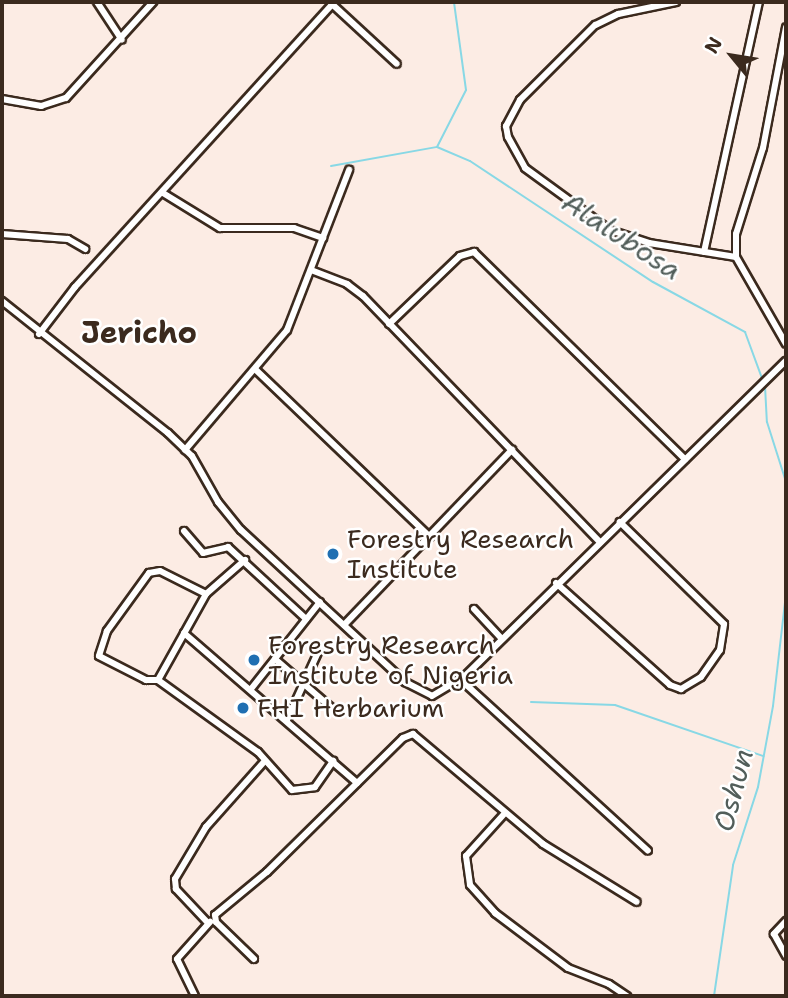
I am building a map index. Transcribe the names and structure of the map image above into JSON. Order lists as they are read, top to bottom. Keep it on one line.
{"districts":["Jericho"],"water":["Alalubosa","Oshun"],"places":["Forestry Research Institute","Forestry Research Institute of Nigeria","FHI Herbarium"],"north":"top left"}
